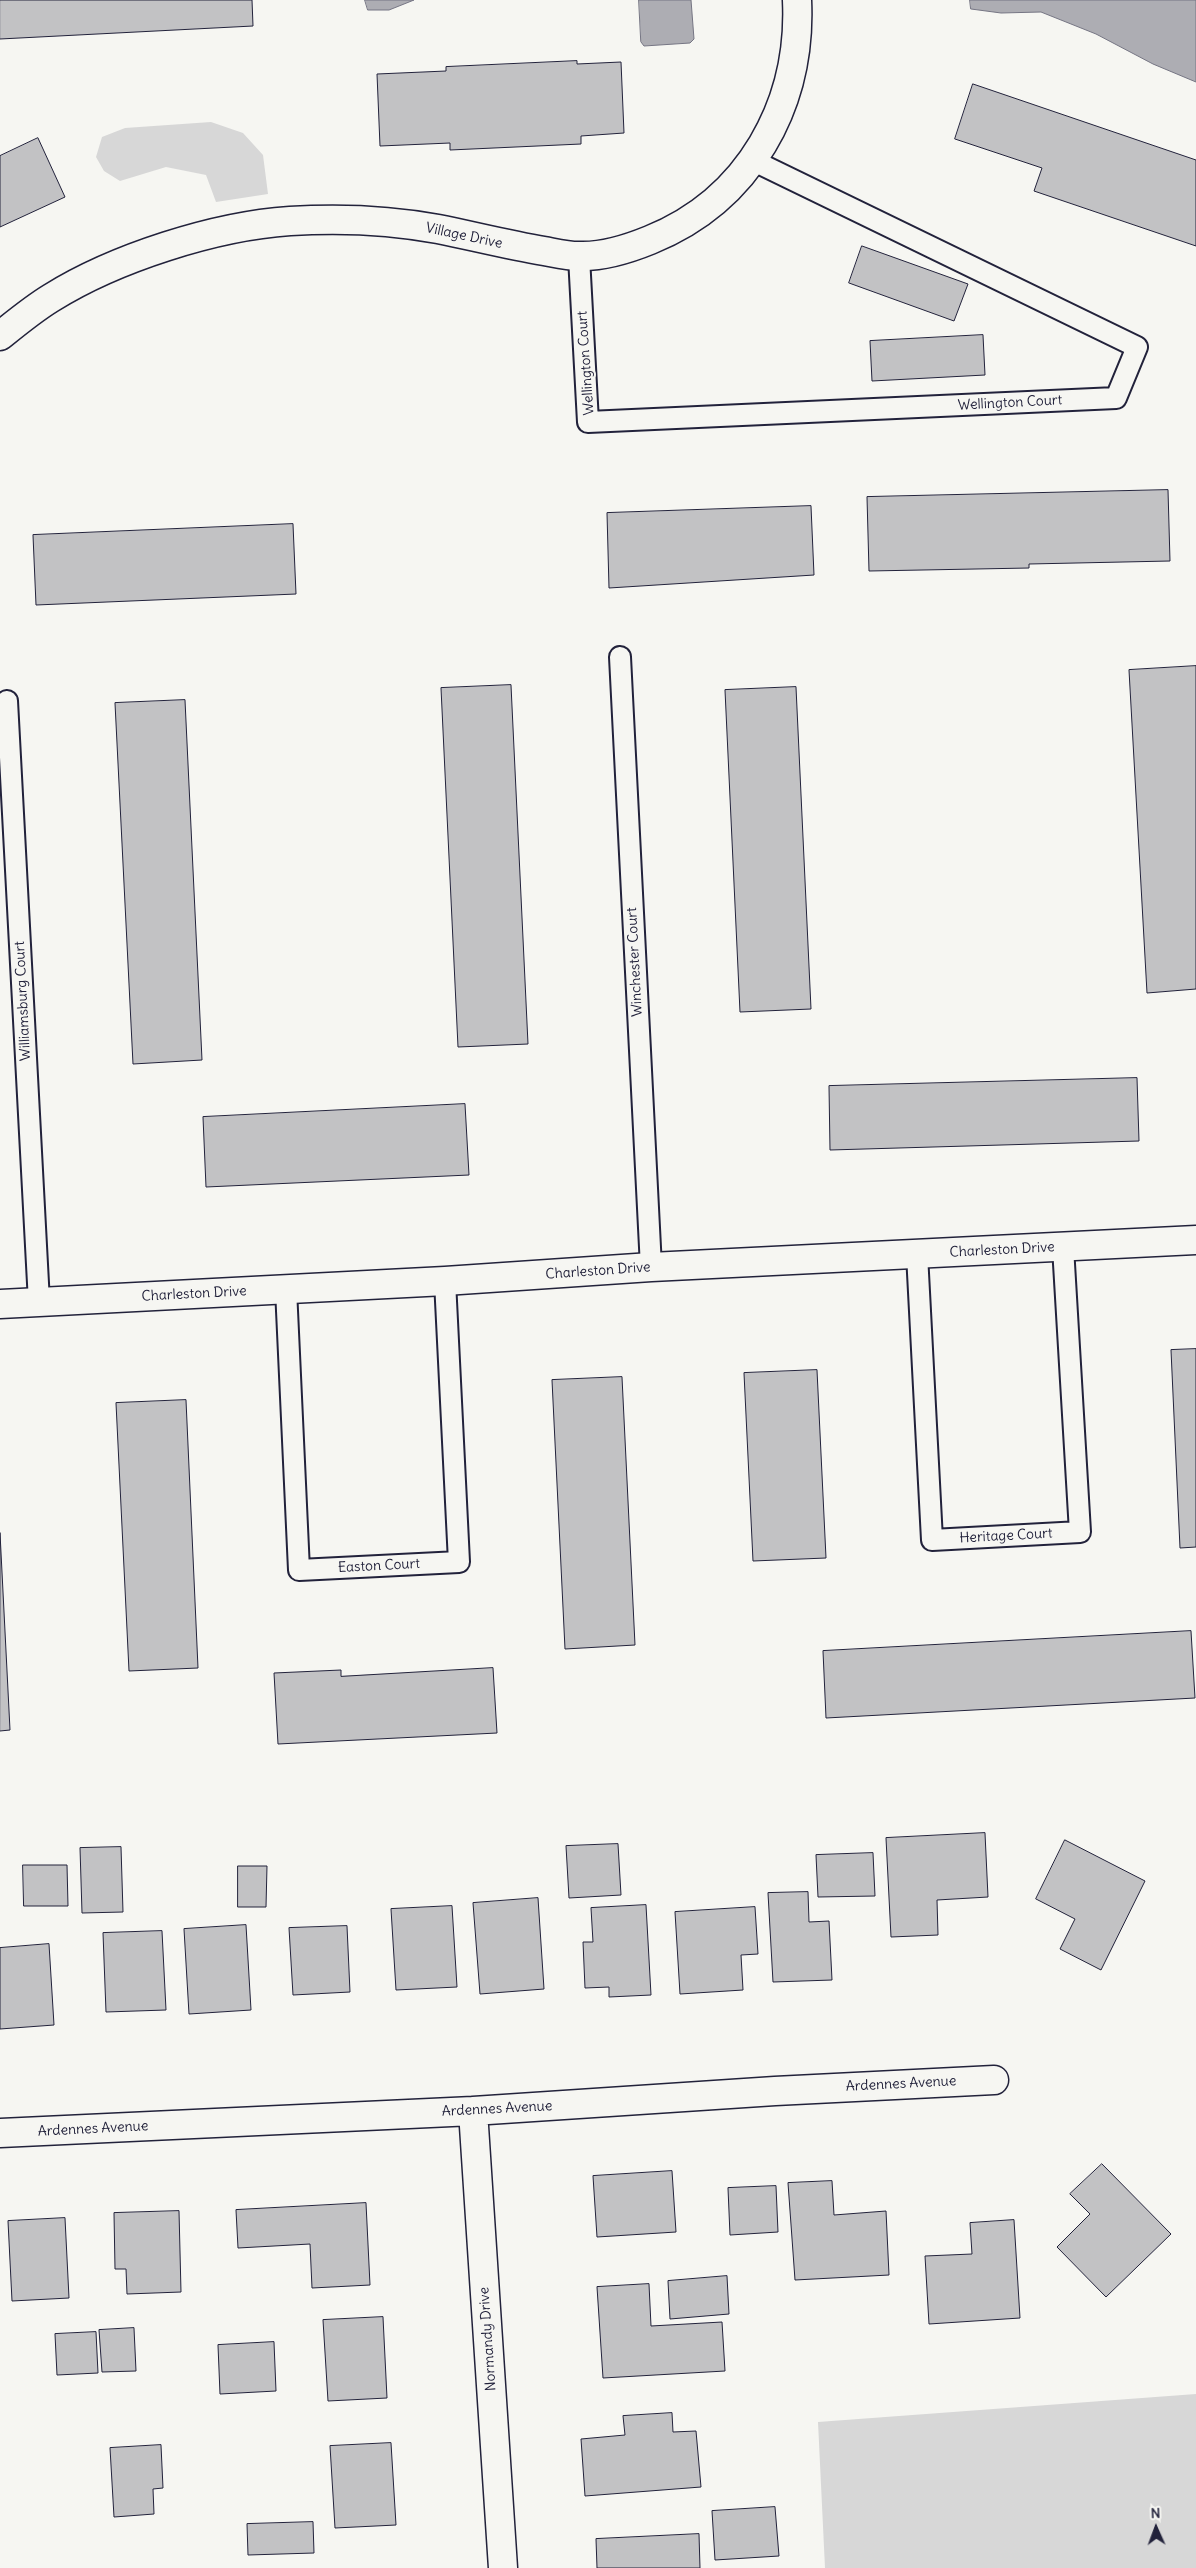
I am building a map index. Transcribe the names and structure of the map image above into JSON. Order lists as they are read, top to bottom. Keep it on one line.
{"streets":{"street":["Village Drive","Charleston Drive","Ardennes Avenue","Normandy Drive"],"lane":["Wellington Court","Winchester Court","Williamsburg Court","Heritage Court","Easton Court"]},"crossings":[["Village Drive","Wellington Court"],["Winchester Court","Charleston Drive"],["Williamsburg Court","Charleston Drive"],["Charleston Drive","Heritage Court"],["Charleston Drive","Easton Court"],["Ardennes Avenue","Normandy Drive"]],"north":"top"}
